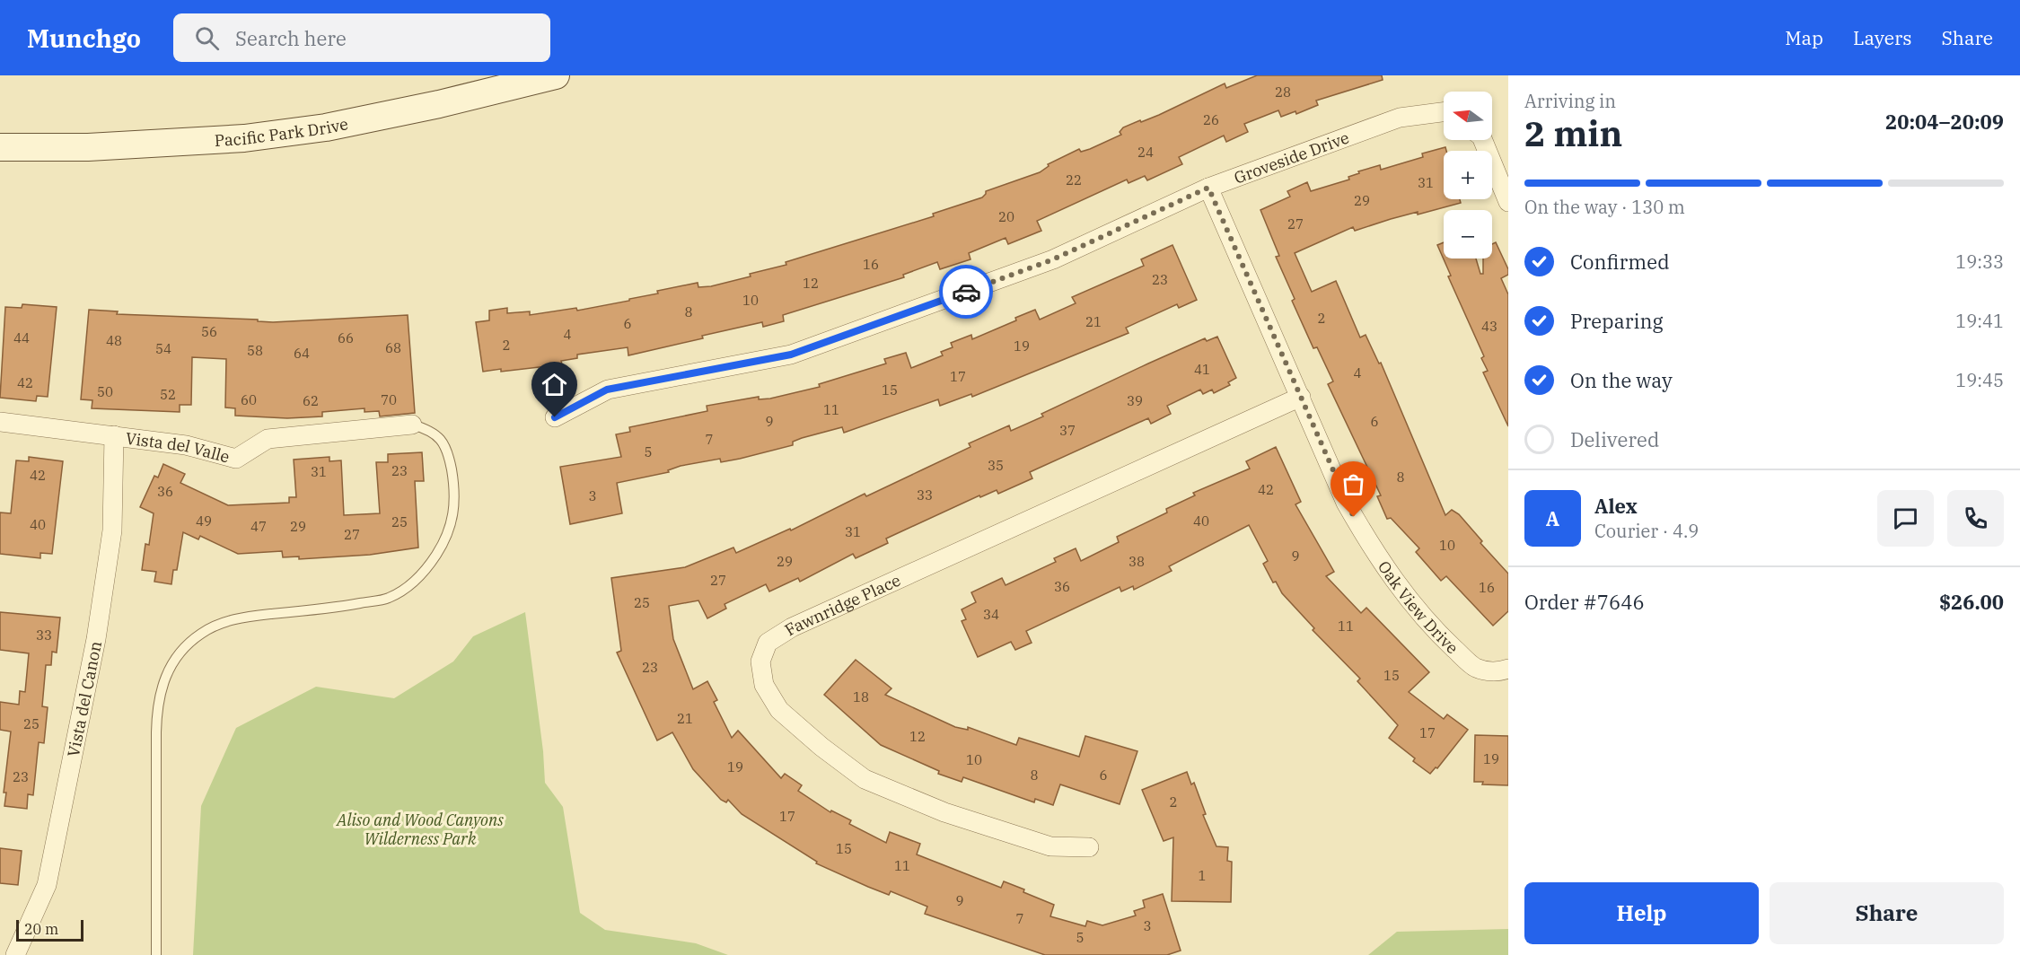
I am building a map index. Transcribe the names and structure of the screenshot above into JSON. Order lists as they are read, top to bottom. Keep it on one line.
{"streets":{"main road":["Pacific Park Drive"],"street":["Groveside Drive","Vista del Valle","Fawnridge Place","Oak View Drive","Vista del Canon"]},"crossings":[["Groveside Drive","Oak View Drive"],["Vista del Valle","Vista del Canon"],["Fawnridge Place","Oak View Drive"]],"parks":["Aliso and Wood Canyons Wilderness Park"],"house_numbers":["28","26","24","22","31","29","20","27","16","23","12","10","8","2","21","6","43","56","4","44","66","48","2","19","68","54","58","64","41","4","17","42","15","50","52","60","70","62","39","11","9","6","37","7","5","35","23","31","42","8","42","36","33","3","49","40","25","40","47","29","31","27","10","9","29","38","27","36","16","25","34","11","33","23","15","18","21","25","17","12","19","10","19","8","6","23","2","17","15","11","1","9","7","3","5"],"scale_bar":"20 m","north":"left","page":{"header":"Munchgo","search":"Search here","nav":["Map","Layers","Share"],"heading":["2 min","Arriving in","20:04–20:09"],"panel":["Alex","Courier · 4.9","Order #7646","$26.00"],"map_buttons":["+","−"],"bar":"On the way · 130 m","list":[["Confirmed","19:33"],["Preparing","19:41"],["On the way","19:45"],"Delivered"],"round":"A","buttons":["Help","Share"],"scale":"20 m"}}
